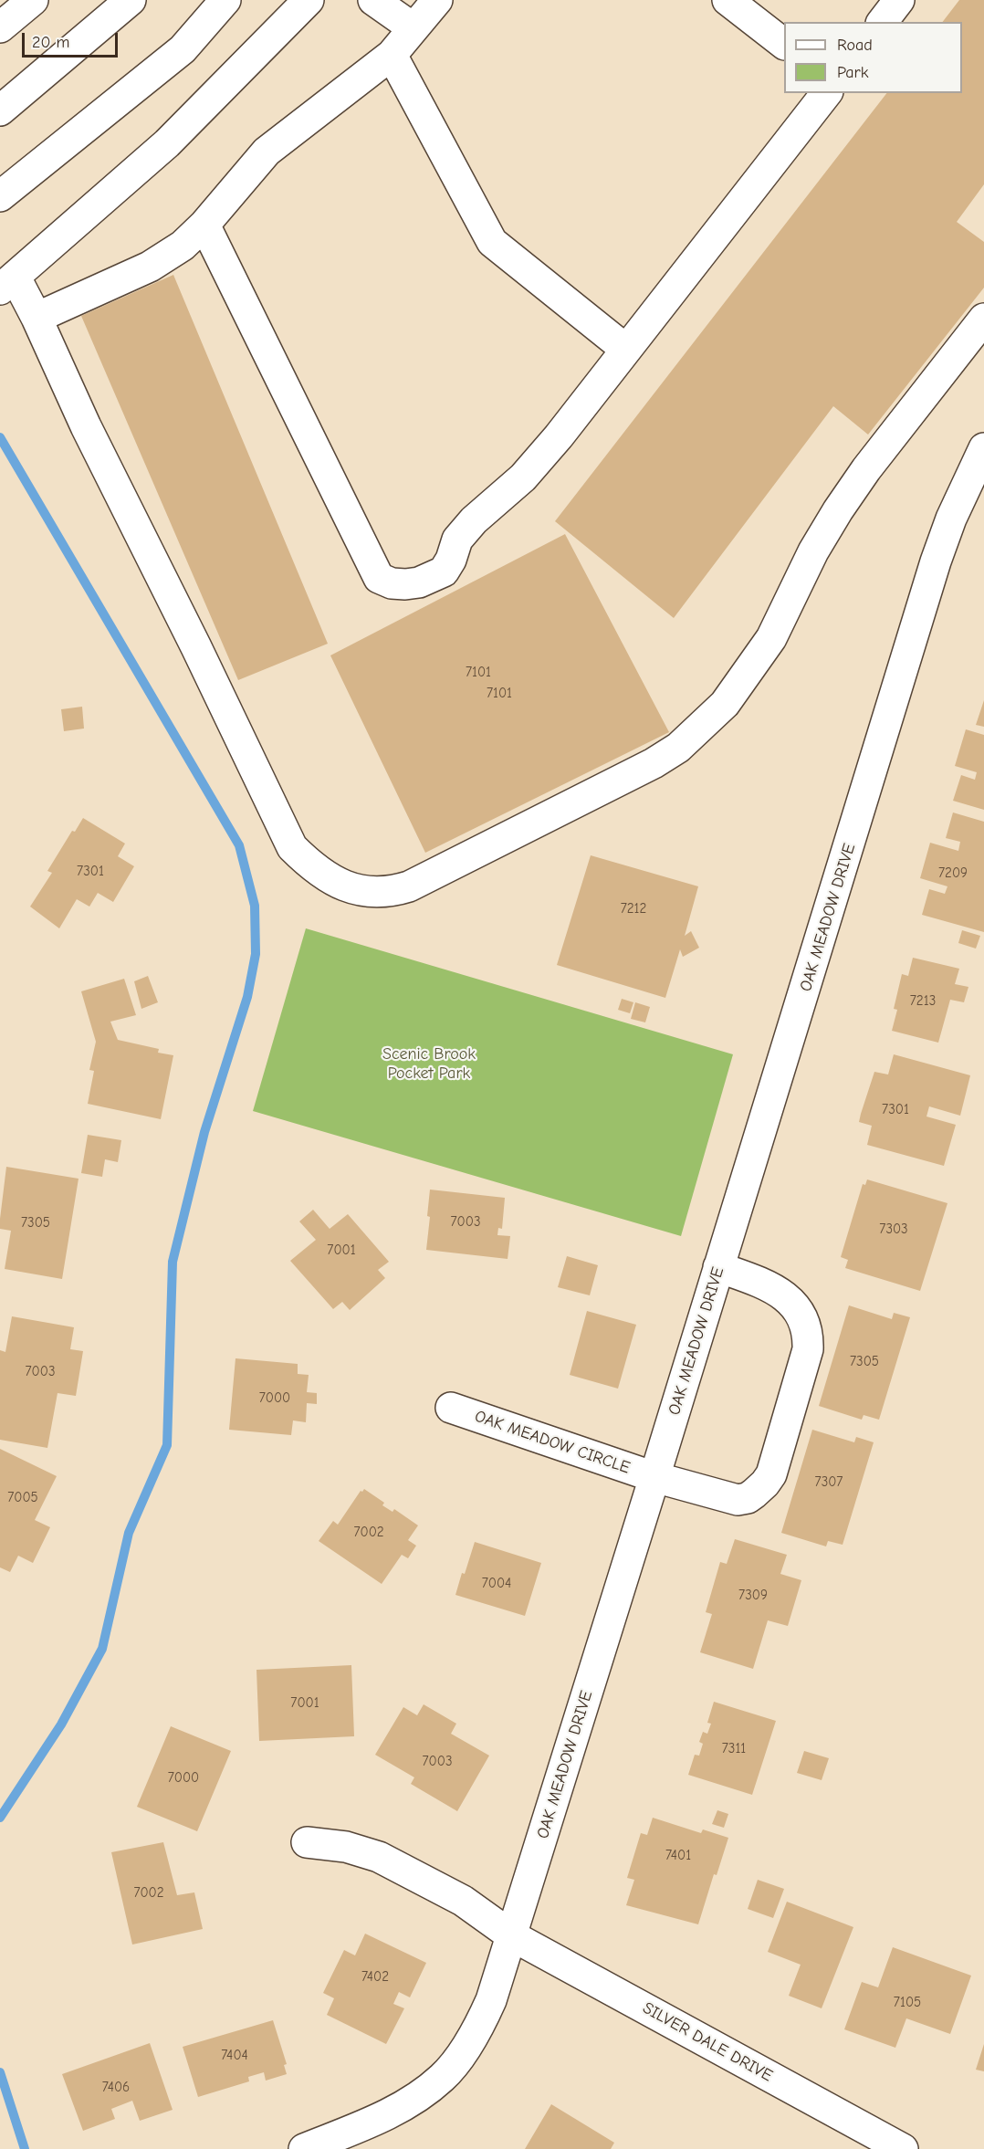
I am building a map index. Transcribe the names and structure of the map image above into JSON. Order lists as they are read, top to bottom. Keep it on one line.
{"streets":{"main road":["OAK MEADOW DRIVE","OAK MEADOW CIRCLE","SILVER DALE DRIVE"]},"crossings":[["OAK MEADOW DRIVE","OAK MEADOW CIRCLE"],["OAK MEADOW DRIVE","SILVER DALE DRIVE"]],"parks":["Scenic Brook Pocket Park"],"house_numbers":["7101","7101","7301","7209","7212","7213","7301","7003","7305","7303","7001","7305","7003","7000","7307","7005","7002","7004","7309","7001","7311","7003","7000","7401","7002","7402","7105","7404","7406"],"legend":["Road","Park"],"scale_bar":"20 m"}
